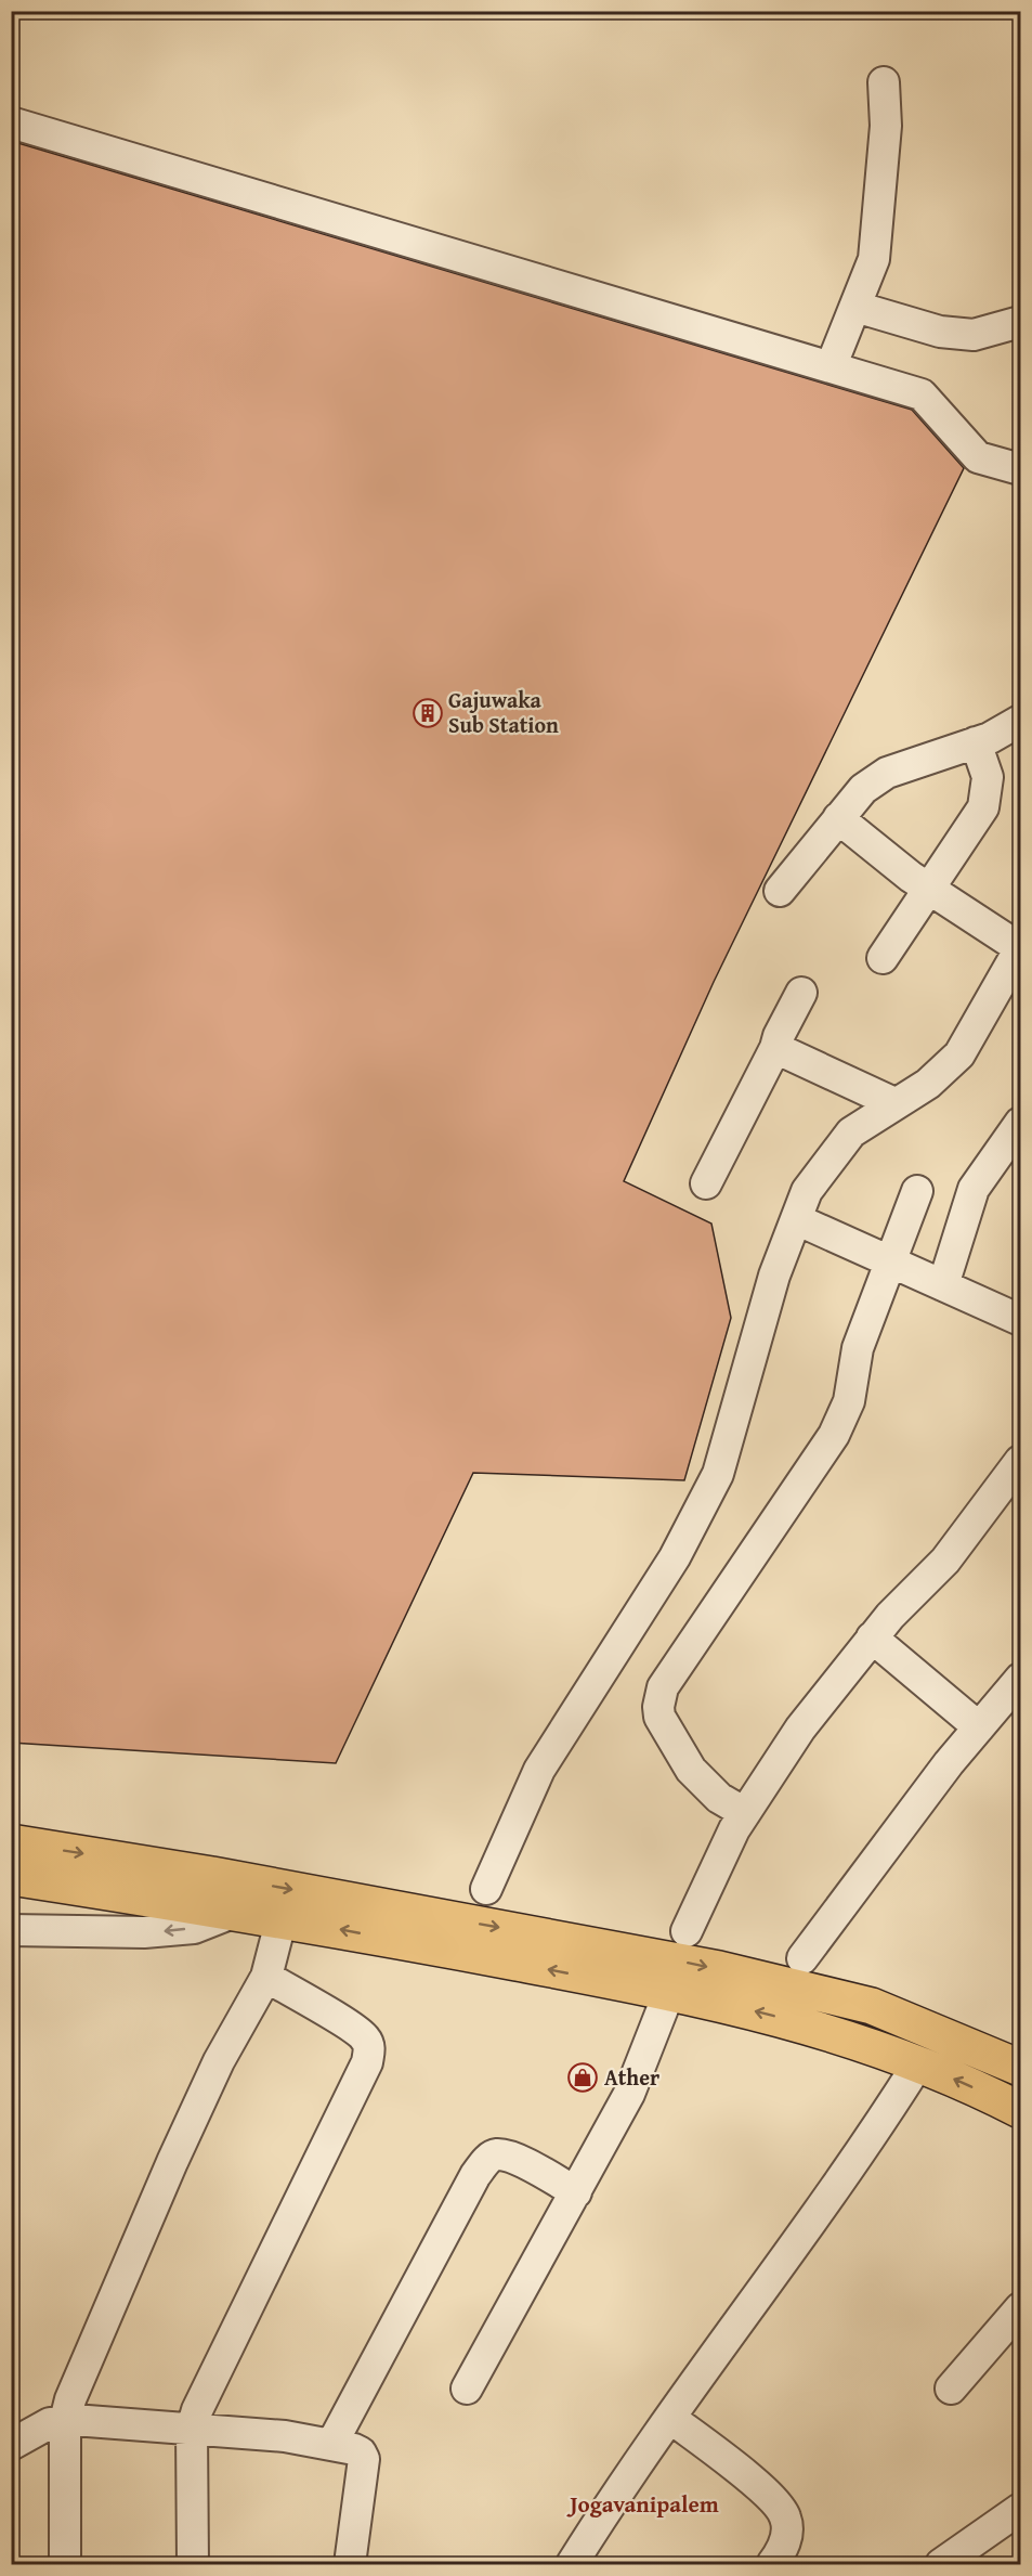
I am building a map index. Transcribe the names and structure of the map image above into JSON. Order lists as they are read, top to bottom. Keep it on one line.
{"districts":["Jogavanipalem"],"places":{"building":["Gajuwaka Sub Station"],"shop":["Ather"]}}
